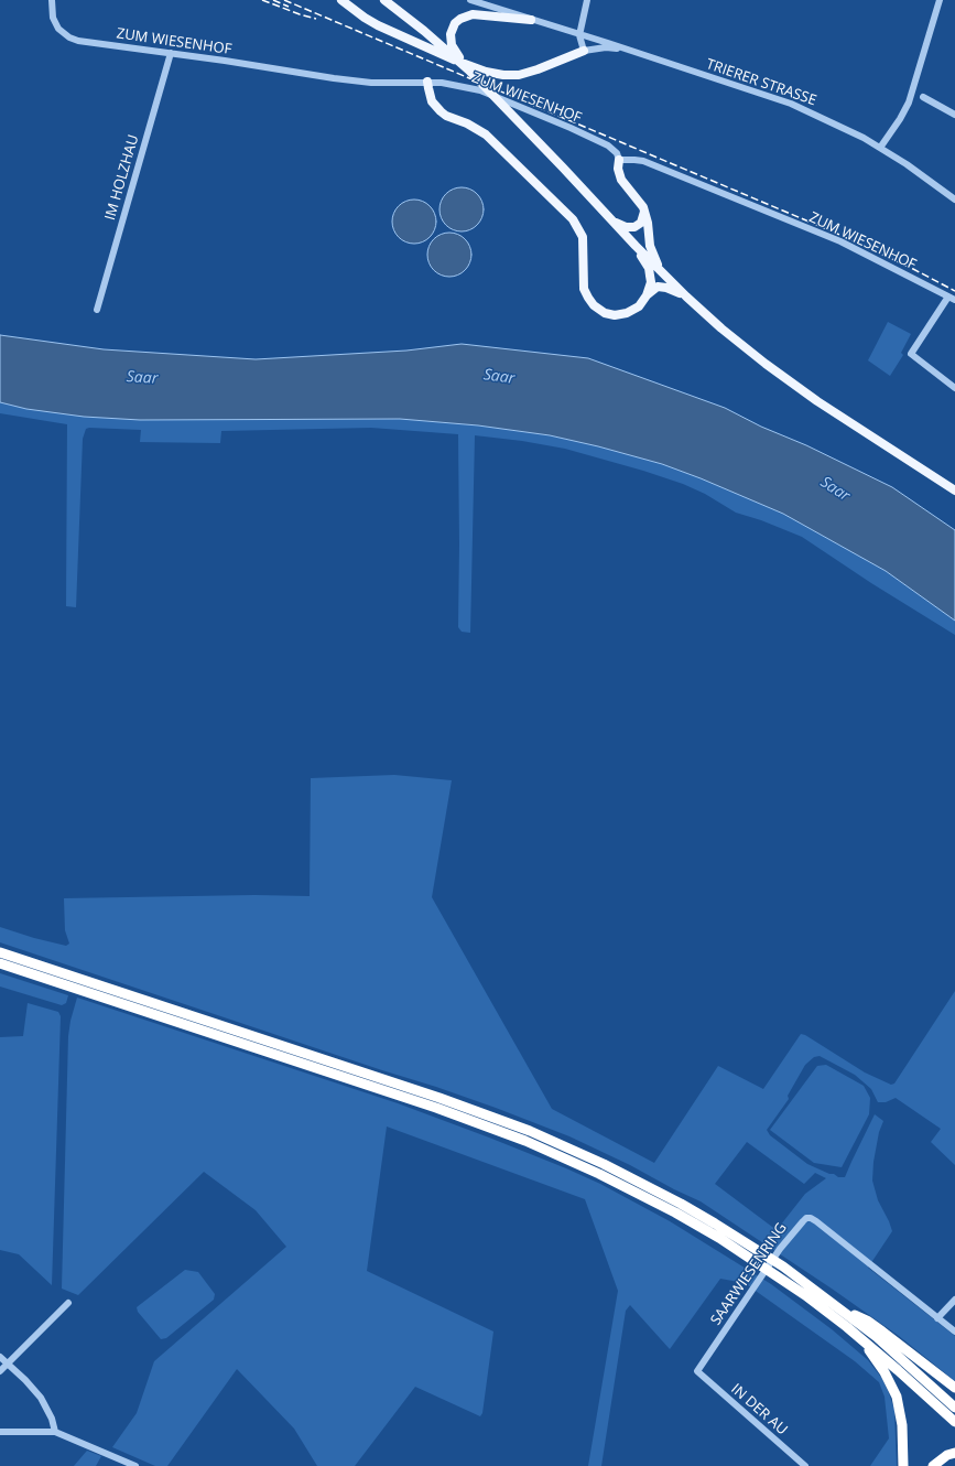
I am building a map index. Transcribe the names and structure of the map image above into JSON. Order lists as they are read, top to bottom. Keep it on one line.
{"streets":{"street":["ZUM WIESENHOF","TRIERER STRASSE","IM HOLZHAU","SAARWIESENRING","IN DER AU"]},"crossings":[["ZUM WIESENHOF","IM HOLZHAU"],["SAARWIESENRING","IN DER AU"]],"water":["Saar"]}
